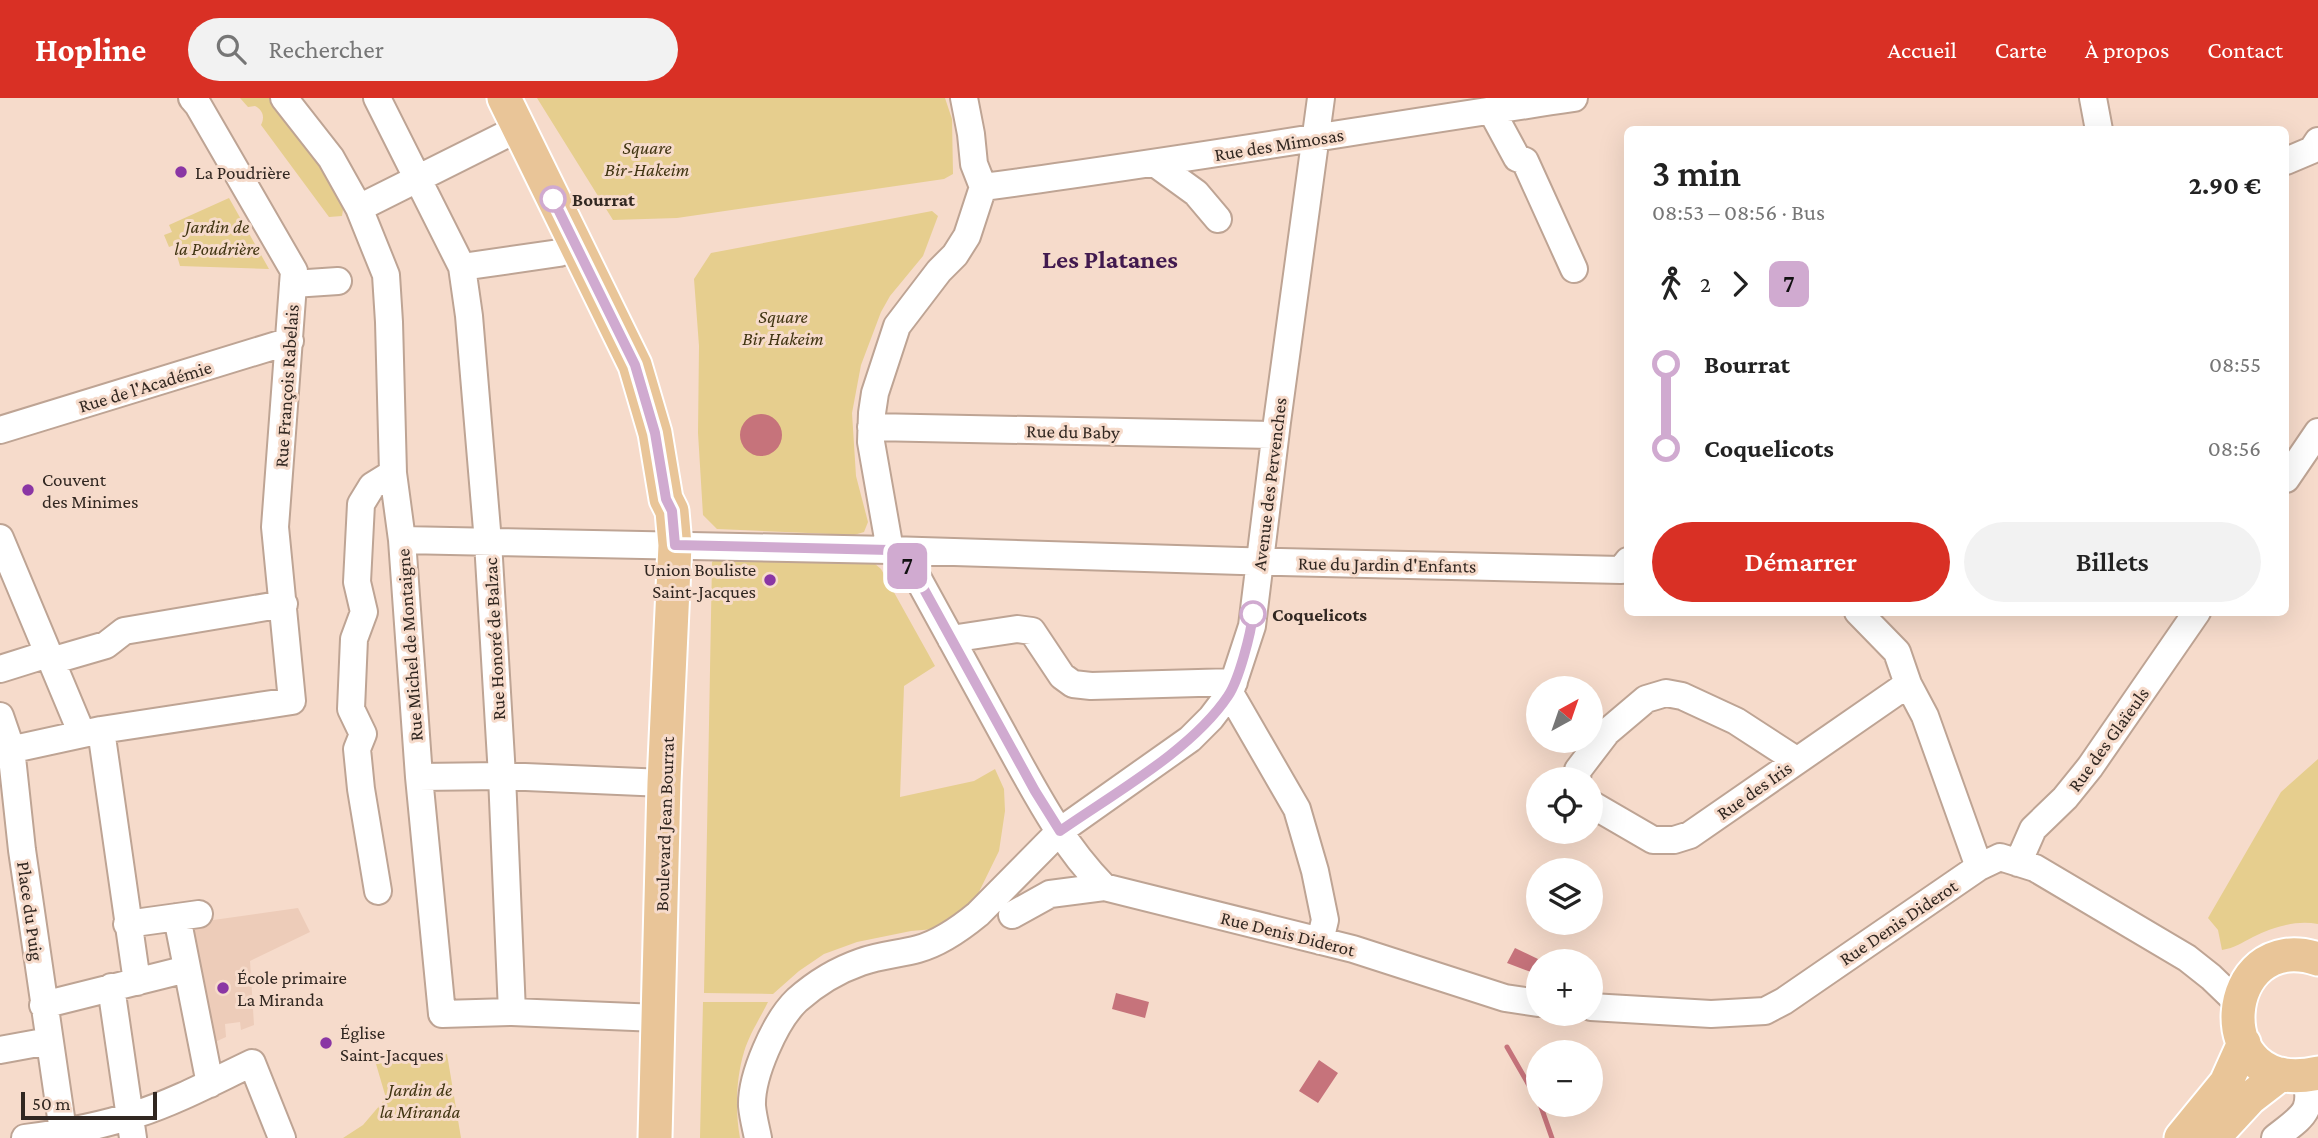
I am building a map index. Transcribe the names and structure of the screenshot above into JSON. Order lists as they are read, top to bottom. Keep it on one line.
{"streets":{"main road":["Boulevard Jean Bourrat"],"street":["Rue des Mimosas","Rue de l'Académie","Rue François Rabelais","Rue du Baby","Avenue des Pervenches","Rue du Jardin d'Enfants","Rue Honoré de Balzac","Rue Michel de Montaigne","Rue des Glaïeuls","Rue des Iris","Place du Puig","Rue Denis Diderot"]},"crossings":[["Rue des Mimosas","Avenue des Pervenches"],["Rue de l'Académie","Rue François Rabelais"],["Rue du Baby","Avenue des Pervenches"],["Avenue des Pervenches","Rue du Jardin d'Enfants"],["Rue du Jardin d'Enfants","Rue Honoré de Balzac"],["Rue du Jardin d'Enfants","Rue Michel de Montaigne"],["Rue du Jardin d'Enfants","Boulevard Jean Bourrat"],["Rue Honoré de Balzac","Rue Michel de Montaigne"],["Rue des Glaïeuls","Rue Denis Diderot"]],"districts":["Les Platanes"],"parks":["Square Bir-Hakeim","Jardin de la Poudrière","Square Bir Hakeim","Jardin de la Miranda"],"places":["La Poudrière","Bourrat","Couvent des Minimes","Union Bouliste Saint-Jacques","Coquelicots","École primaire La Miranda","Église Saint-Jacques"],"lines":["bus line 7"],"scale_bar":"50 m","north":"top right","page":{"header":"Hopline","search":"Rechercher","nav":["Accueil","Carte","À propos","Contact"],"on_map":"7","heading":["3 min","08:53 – 08:56 · Bus","2.90 €"],"legs":["2","7"],"list":[{"name":"Bourrat","value":"08:55"},{"name":"Coquelicots","value":"08:56"}],"buttons":["Démarrer","Billets"],"map_buttons":["+","−"],"scale":"50 m"}}
